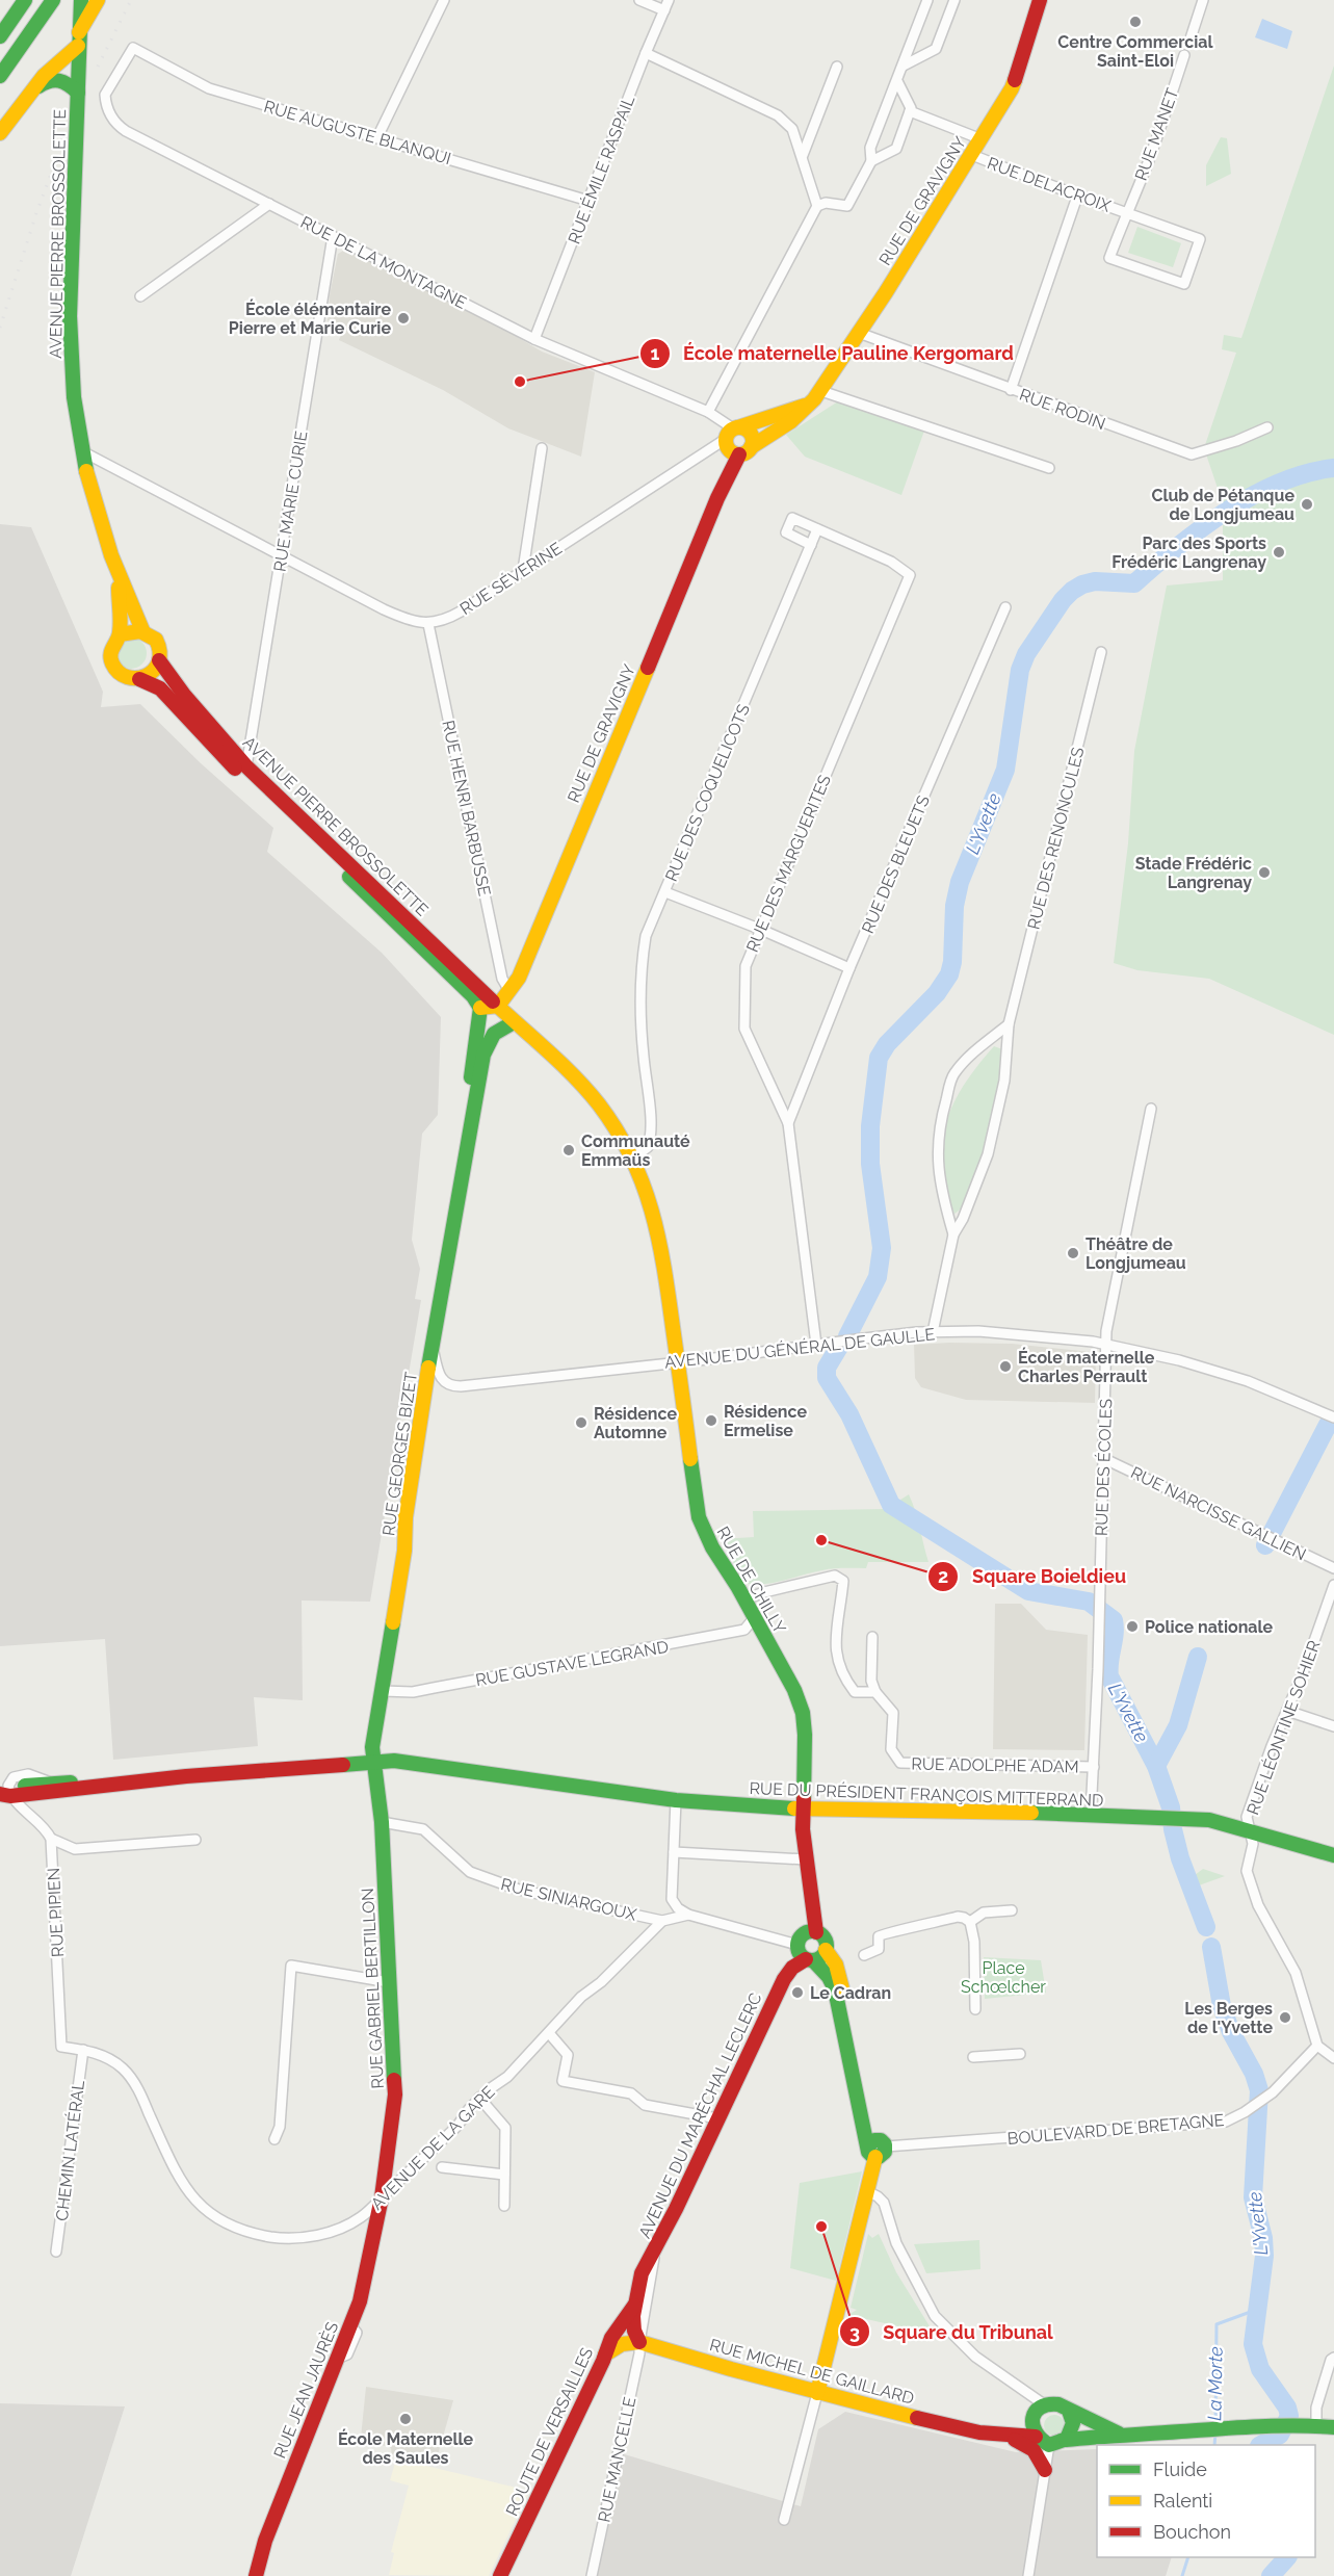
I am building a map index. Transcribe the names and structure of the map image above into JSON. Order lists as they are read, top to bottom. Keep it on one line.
{"streets":{"main road":["RUE DE GRAVIGNY","AVENUE PIERRE BROSSOLETTE","RUE GEORGES BIZET","RUE DE CHILLY","RUE DU PRÉSIDENT FRANÇOIS MITTERRAND","RUE GABRIEL BERTILLON","AVENUE DU MARÉCHAL LECLERC","RUE MICHEL DE GAILLARD","RUE JEAN JAURÈS","ROUTE DE VERSAILLES"],"street":["RUE AUGUSTE BLANQUI","RUE MANET","RUE ÉMILE RASPAIL","RUE DELACROIX","RUE DE LA MONTAGNE","RUE RODIN","RUE MARIE CURIE","RUE SÉVERINE","RUE DES COQUELICOTS","RUE HENRI BARBUSSE","RUE DES RENONCULES","RUE DES MARGUERITES","RUE DES BLEUETS","AVENUE DU GÉNÉRAL DE GAULLE","RUE DES ÉCOLES","RUE NARCISSE GALLIEN","RUE GUSTAVE LEGRAND","RUE LÉONTINE SOHIER","RUE ADOLPHE ADAM","RUE SINIARGOUX","RUE PIPIEN","BOULEVARD DE BRETAGNE","AVENUE DE LA GARE","CHEMIN LATÉRAL","RUE MANCELLE"]},"crossings":[["RUE AUGUSTE BLANQUI","RUE ÉMILE RASPAIL"],["RUE AUGUSTE BLANQUI","RUE DE LA MONTAGNE"],["RUE MANET","RUE DELACROIX"],["RUE ÉMILE RASPAIL","RUE DE LA MONTAGNE"],["RUE DELACROIX","RUE DE GRAVIGNY"],["RUE DE GRAVIGNY","AVENUE PIERRE BROSSOLETTE"],["RUE DE GRAVIGNY","RUE DE LA MONTAGNE"],["RUE DE GRAVIGNY","RUE RODIN"],["RUE DE GRAVIGNY","RUE SÉVERINE"],["RUE DE GRAVIGNY","RUE HENRI BARBUSSE"],["AVENUE PIERRE BROSSOLETTE","RUE MARIE CURIE"],["AVENUE PIERRE BROSSOLETTE","RUE DES COQUELICOTS"],["AVENUE PIERRE BROSSOLETTE","RUE GEORGES BIZET"],["AVENUE PIERRE BROSSOLETTE","RUE DE CHILLY"],["RUE DE LA MONTAGNE","RUE MARIE CURIE"],["RUE DE LA MONTAGNE","RUE SÉVERINE"],["RUE SÉVERINE","RUE HENRI BARBUSSE"],["RUE DES COQUELICOTS","RUE DES MARGUERITES"],["RUE DES COQUELICOTS","RUE DE CHILLY"],["RUE DES RENONCULES","AVENUE DU GÉNÉRAL DE GAULLE"],["RUE DES MARGUERITES","RUE DES BLEUETS"],["RUE DES MARGUERITES","AVENUE DU GÉNÉRAL DE GAULLE"],["AVENUE DU GÉNÉRAL DE GAULLE","RUE GEORGES BIZET"],["AVENUE DU GÉNÉRAL DE GAULLE","RUE DES ÉCOLES"],["AVENUE DU GÉNÉRAL DE GAULLE","RUE DE CHILLY"],["RUE GEORGES BIZET","RUE GUSTAVE LEGRAND"],["RUE GEORGES BIZET","RUE DU PRÉSIDENT FRANÇOIS MITTERRAND"],["RUE GEORGES BIZET","RUE GABRIEL BERTILLON"],["RUE DES ÉCOLES","RUE NARCISSE GALLIEN"],["RUE DES ÉCOLES","RUE ADOLPHE ADAM"],["RUE DES ÉCOLES","RUE DU PRÉSIDENT FRANÇOIS MITTERRAND"],["RUE DE CHILLY","RUE GUSTAVE LEGRAND"],["RUE DE CHILLY","RUE DU PRÉSIDENT FRANÇOIS MITTERRAND"],["RUE LÉONTINE SOHIER","RUE DU PRÉSIDENT FRANÇOIS MITTERRAND"],["RUE LÉONTINE SOHIER","BOULEVARD DE BRETAGNE"],["RUE DU PRÉSIDENT FRANÇOIS MITTERRAND","RUE GABRIEL BERTILLON"],["RUE SINIARGOUX","RUE GABRIEL BERTILLON"],["RUE SINIARGOUX","AVENUE DE LA GARE"],["RUE PIPIEN","AVENUE DE LA GARE"],["RUE GABRIEL BERTILLON","AVENUE DE LA GARE"],["RUE GABRIEL BERTILLON","RUE JEAN JAURÈS"],["AVENUE DU MARÉCHAL LECLERC","RUE MICHEL DE GAILLARD"],["AVENUE DU MARÉCHAL LECLERC","ROUTE DE VERSAILLES"],["AVENUE DU MARÉCHAL LECLERC","RUE MANCELLE"],["AVENUE DE LA GARE","CHEMIN LATÉRAL"],["RUE MICHEL DE GAILLARD","ROUTE DE VERSAILLES"],["RUE MICHEL DE GAILLARD","RUE MANCELLE"],["ROUTE DE VERSAILLES","RUE MANCELLE"]],"water":["L'Yvette","La Morte"],"parks":["Place Schœlcher"],"places":["Centre Commercial Saint-Eloi","École élémentaire Pierre et Marie Curie","École maternelle Pauline Kergomard","Club de Pétanque de Longjumeau","Parc des Sports Frédéric Langrenay","Stade Frédéric Langrenay","Communauté Emmaüs","Théâtre de Longjumeau","École maternelle Charles Perrault","Résidence Ermelise","Résidence Automne","Square Boieldieu","Police nationale","Le Cadran","Les Berges de l'Yvette","Square du Tribunal","École Maternelle des Saules"],"legend":["Fluide","Ralenti","Bouchon"]}
